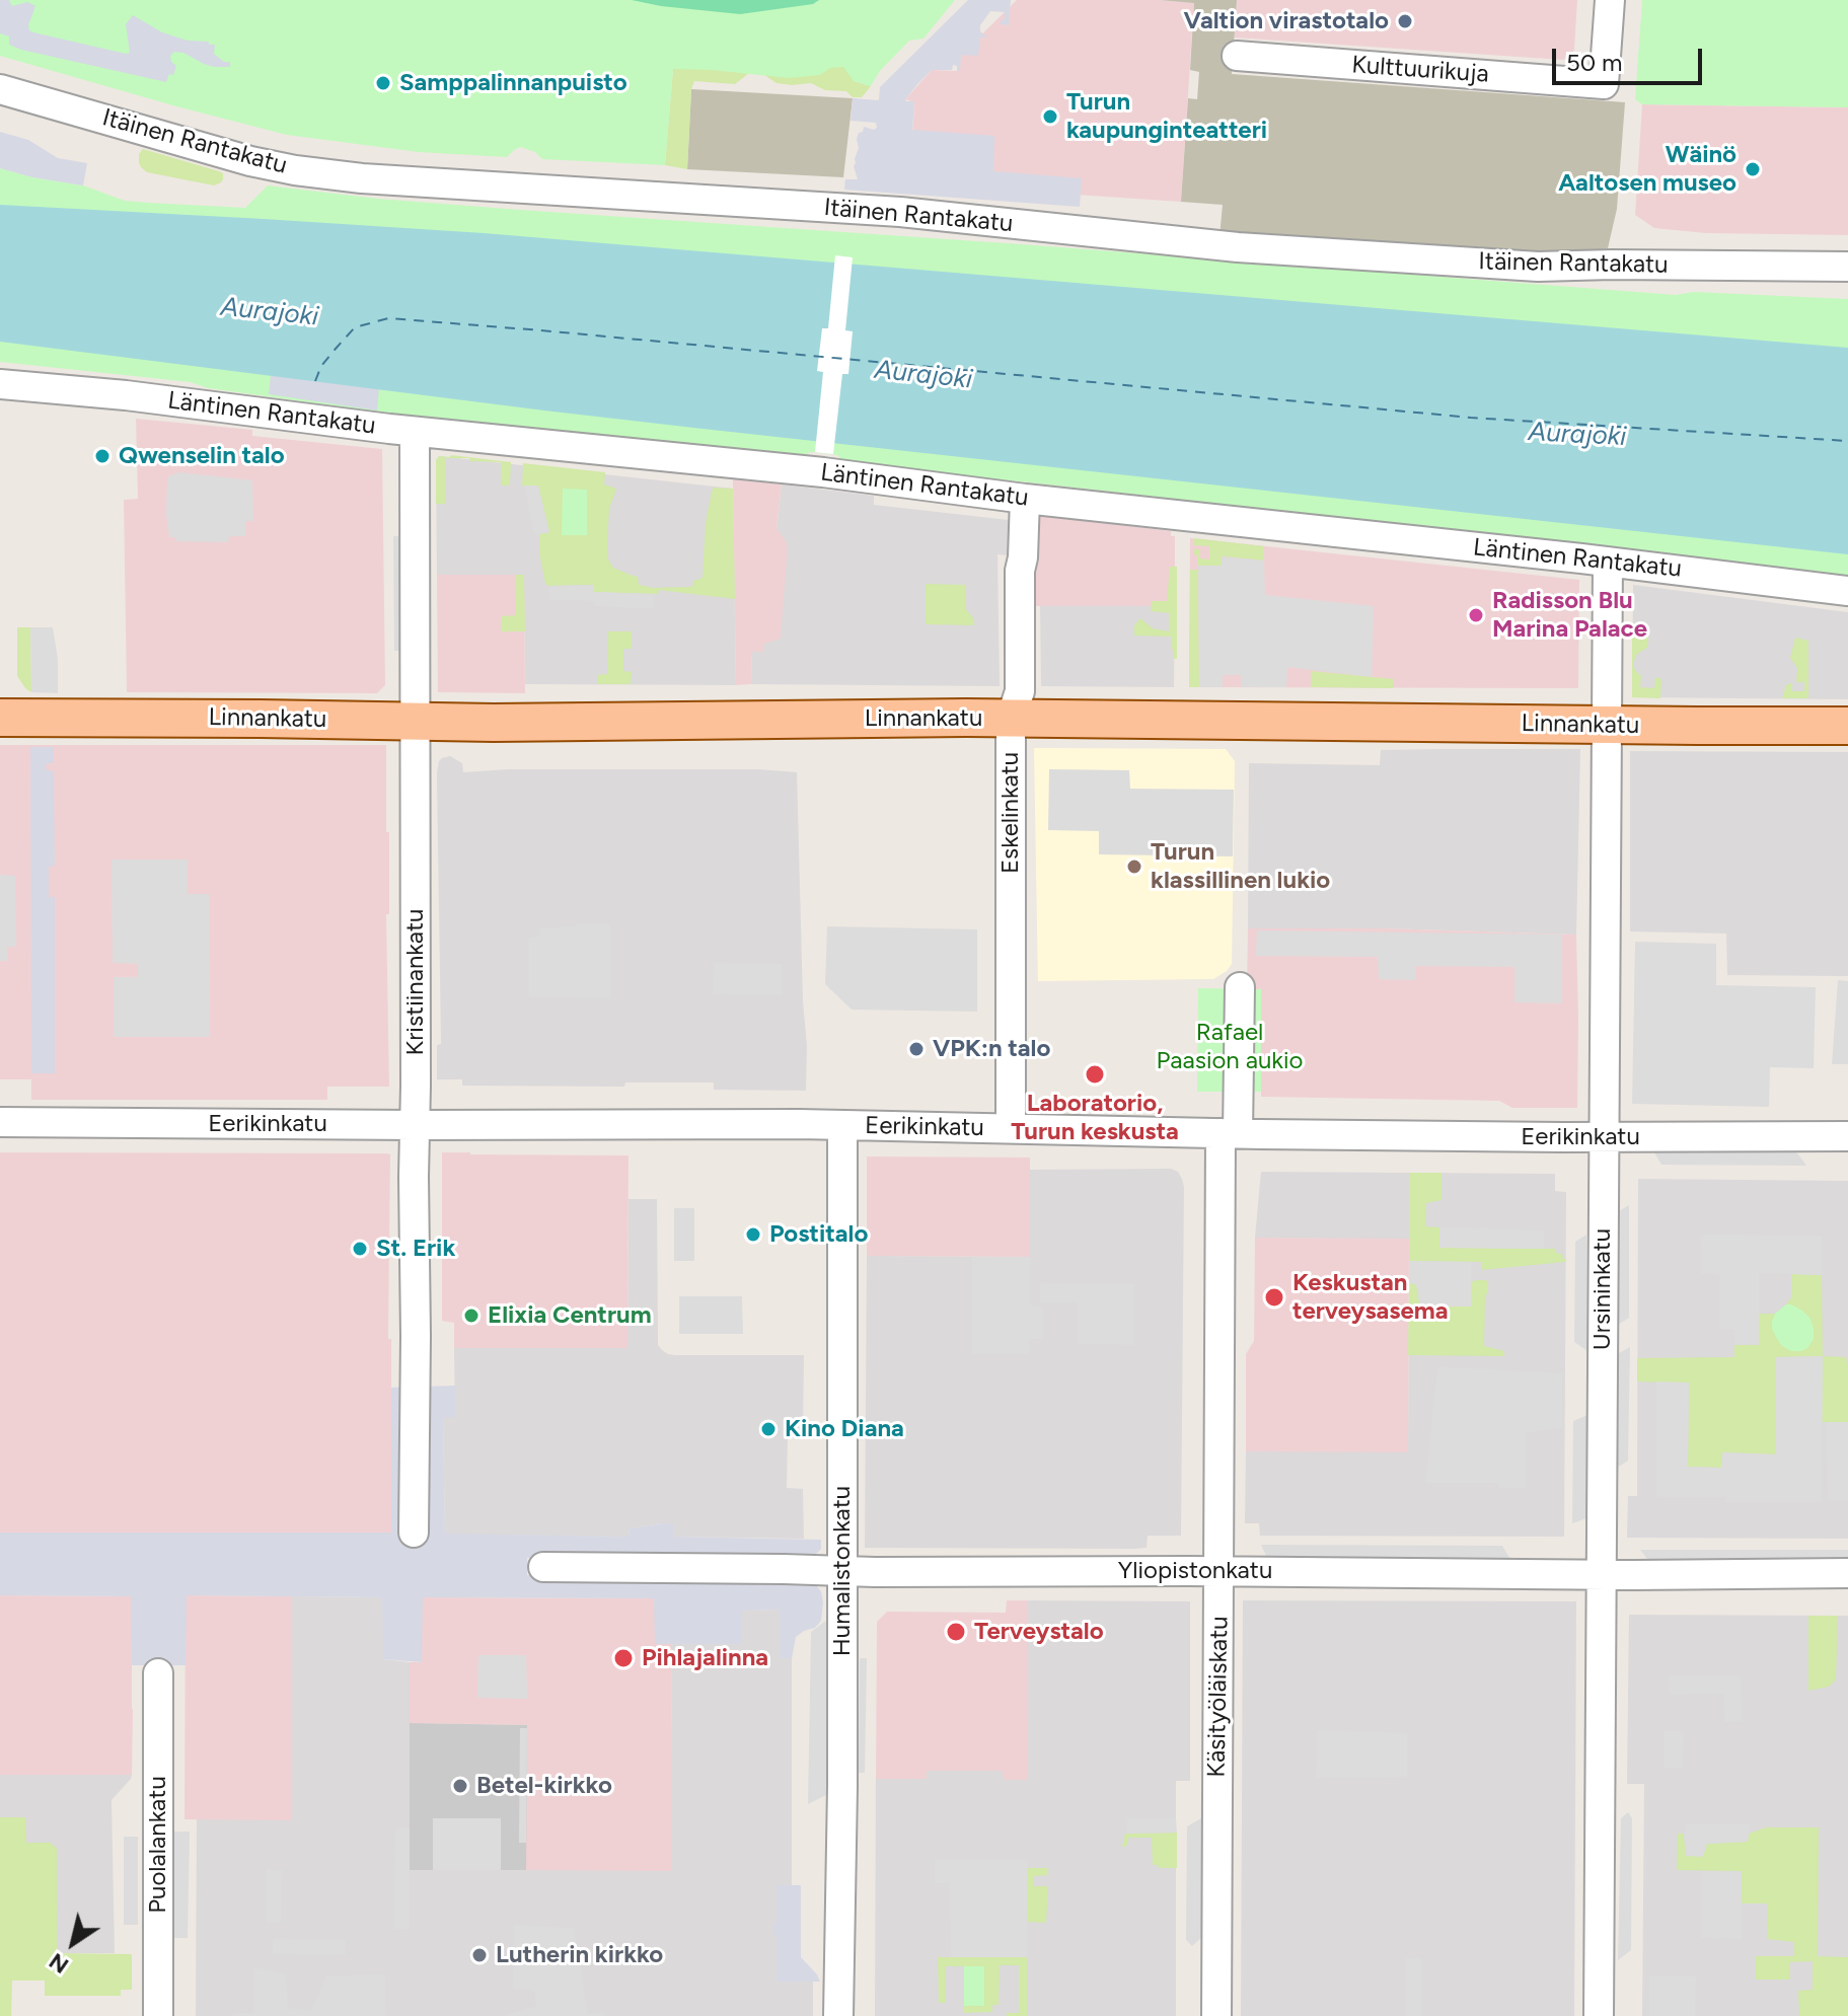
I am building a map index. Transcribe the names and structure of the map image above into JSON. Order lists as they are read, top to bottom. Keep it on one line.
{"streets":{"main road":["Linnankatu"],"street":["Kulttuurikuja","Itäinen Rantakatu","Läntinen Rantakatu","Eskelinkatu","Kristiinankatu","Eerikinkatu","Ursininkatu","Humalistonkatu","Yliopistonkatu","Käsityöläiskatu","Puolalankatu"]},"crossings":[["Läntinen Rantakatu","Eskelinkatu"],["Läntinen Rantakatu","Kristiinankatu"],["Läntinen Rantakatu","Ursininkatu"],["Linnankatu","Eskelinkatu"],["Linnankatu","Kristiinankatu"],["Linnankatu","Ursininkatu"],["Eskelinkatu","Eerikinkatu"],["Kristiinankatu","Eerikinkatu"],["Eerikinkatu","Ursininkatu"],["Eerikinkatu","Humalistonkatu"],["Eerikinkatu","Käsityöläiskatu"],["Ursininkatu","Yliopistonkatu"],["Humalistonkatu","Yliopistonkatu"],["Yliopistonkatu","Käsityöläiskatu"]],"water":["Aurajoki"],"parks":["Rafael Paasion aukio"],"places":["Valtion virastotalo","Samppalinnanpuisto","Turun kaupunginteatteri","Wäinö Aaltosen museo","Qwenselin talo","Radisson Blu Marina Palace","Turun klassillinen lukio","VPK:n talo","Laboratorio, Turun keskusta","Postitalo","St. Erik","Keskustan terveysasema","Elixia Centrum","Kino Diana","Terveystalo","Pihlajalinna","Betel-kirkko","Lutherin kirkko"],"scale_bar":"50 m","north":"bottom left"}
